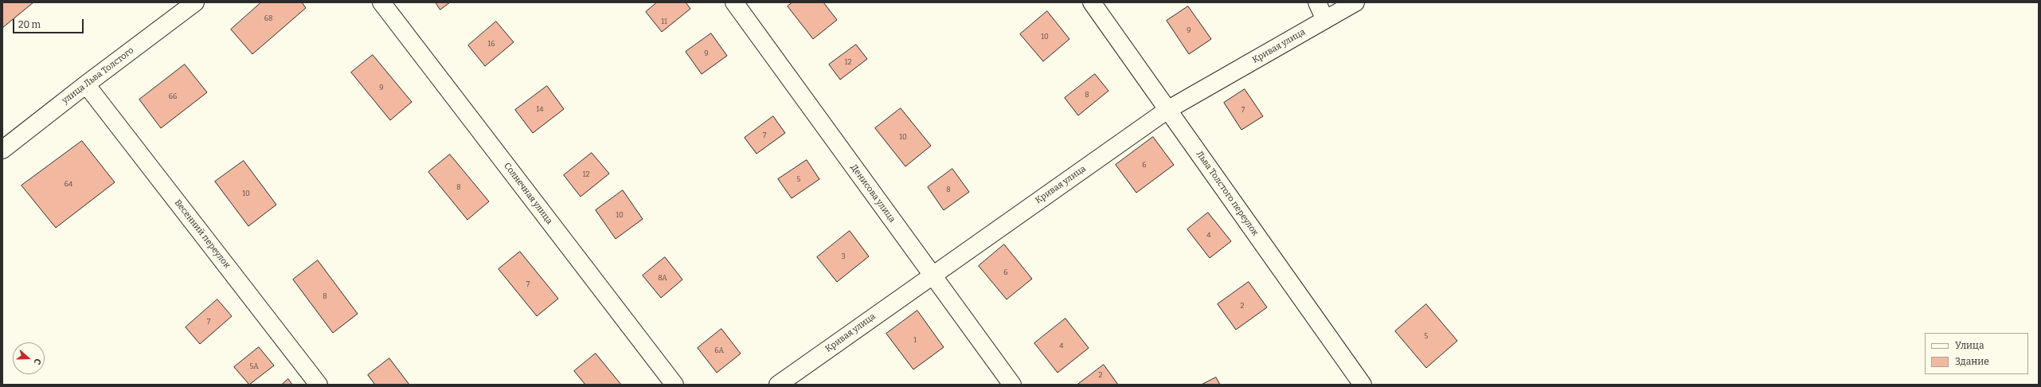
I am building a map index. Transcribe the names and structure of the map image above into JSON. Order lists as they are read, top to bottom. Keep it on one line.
{"streets":{"street":["Кривая улица","улица Льва Толстого","Солнечная улица","Денисова улица","Льва Толстого переулок","Весенний переулок"]},"crossings":[["Кривая улица","Денисова улица"],["Кривая улица","Льва Толстого переулок"],["улица Льва Толстого","Весенний переулок"]],"house_numbers":["68","11","9","10","16","9","12","9","8","66","14","7","7","10","6","12","5","64","8","8","10","10","4","3","6","8А","7","8","2","7","5","1","4","6А","5А","2"],"legend":["Улица","Здание"],"scale_bar":"20 m","north":"right"}
